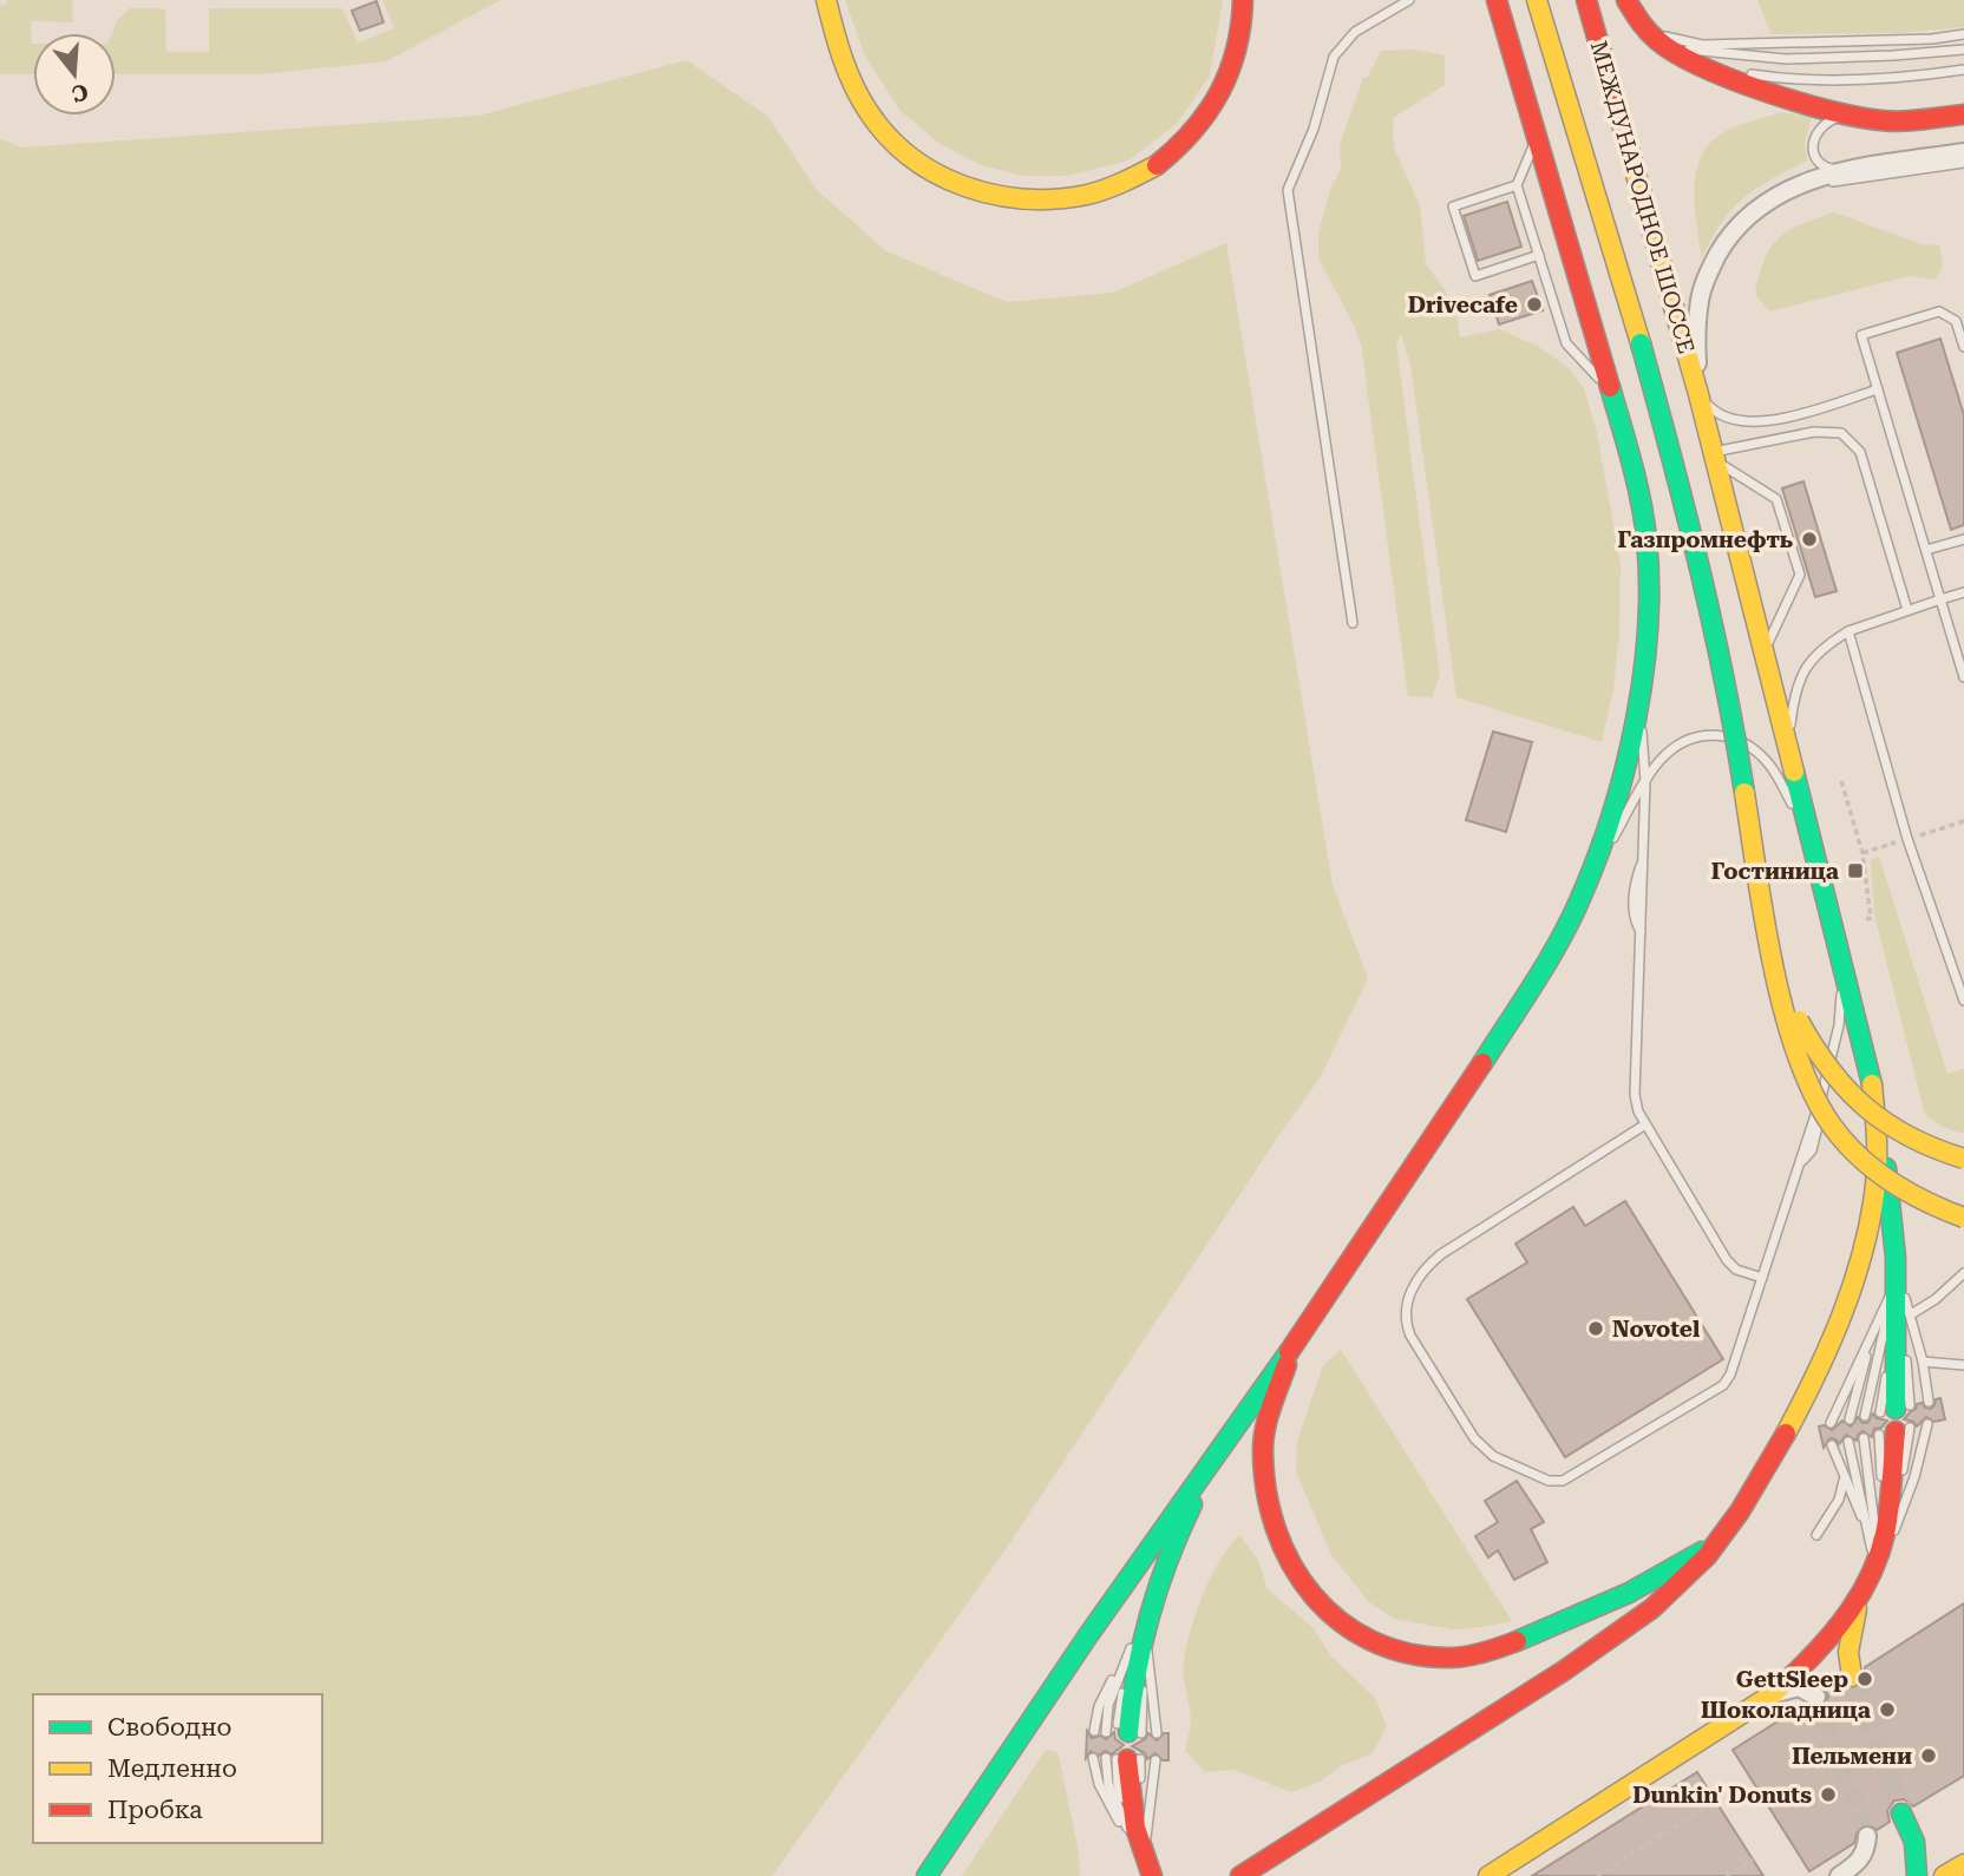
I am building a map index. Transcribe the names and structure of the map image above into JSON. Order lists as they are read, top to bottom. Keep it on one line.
{"streets":{"main road":["МЕЖДУНАРОДНОЕ ШОССЕ"]},"places":{"other":["Drivecafe","Газпромнефть","Novotel","GettSleep","Шоколадница","Пельмени","Dunkin' Donuts"],"transit":["Гостиница"]},"legend":["Свободно","Медленно","Пробка"],"north":"bottom"}
